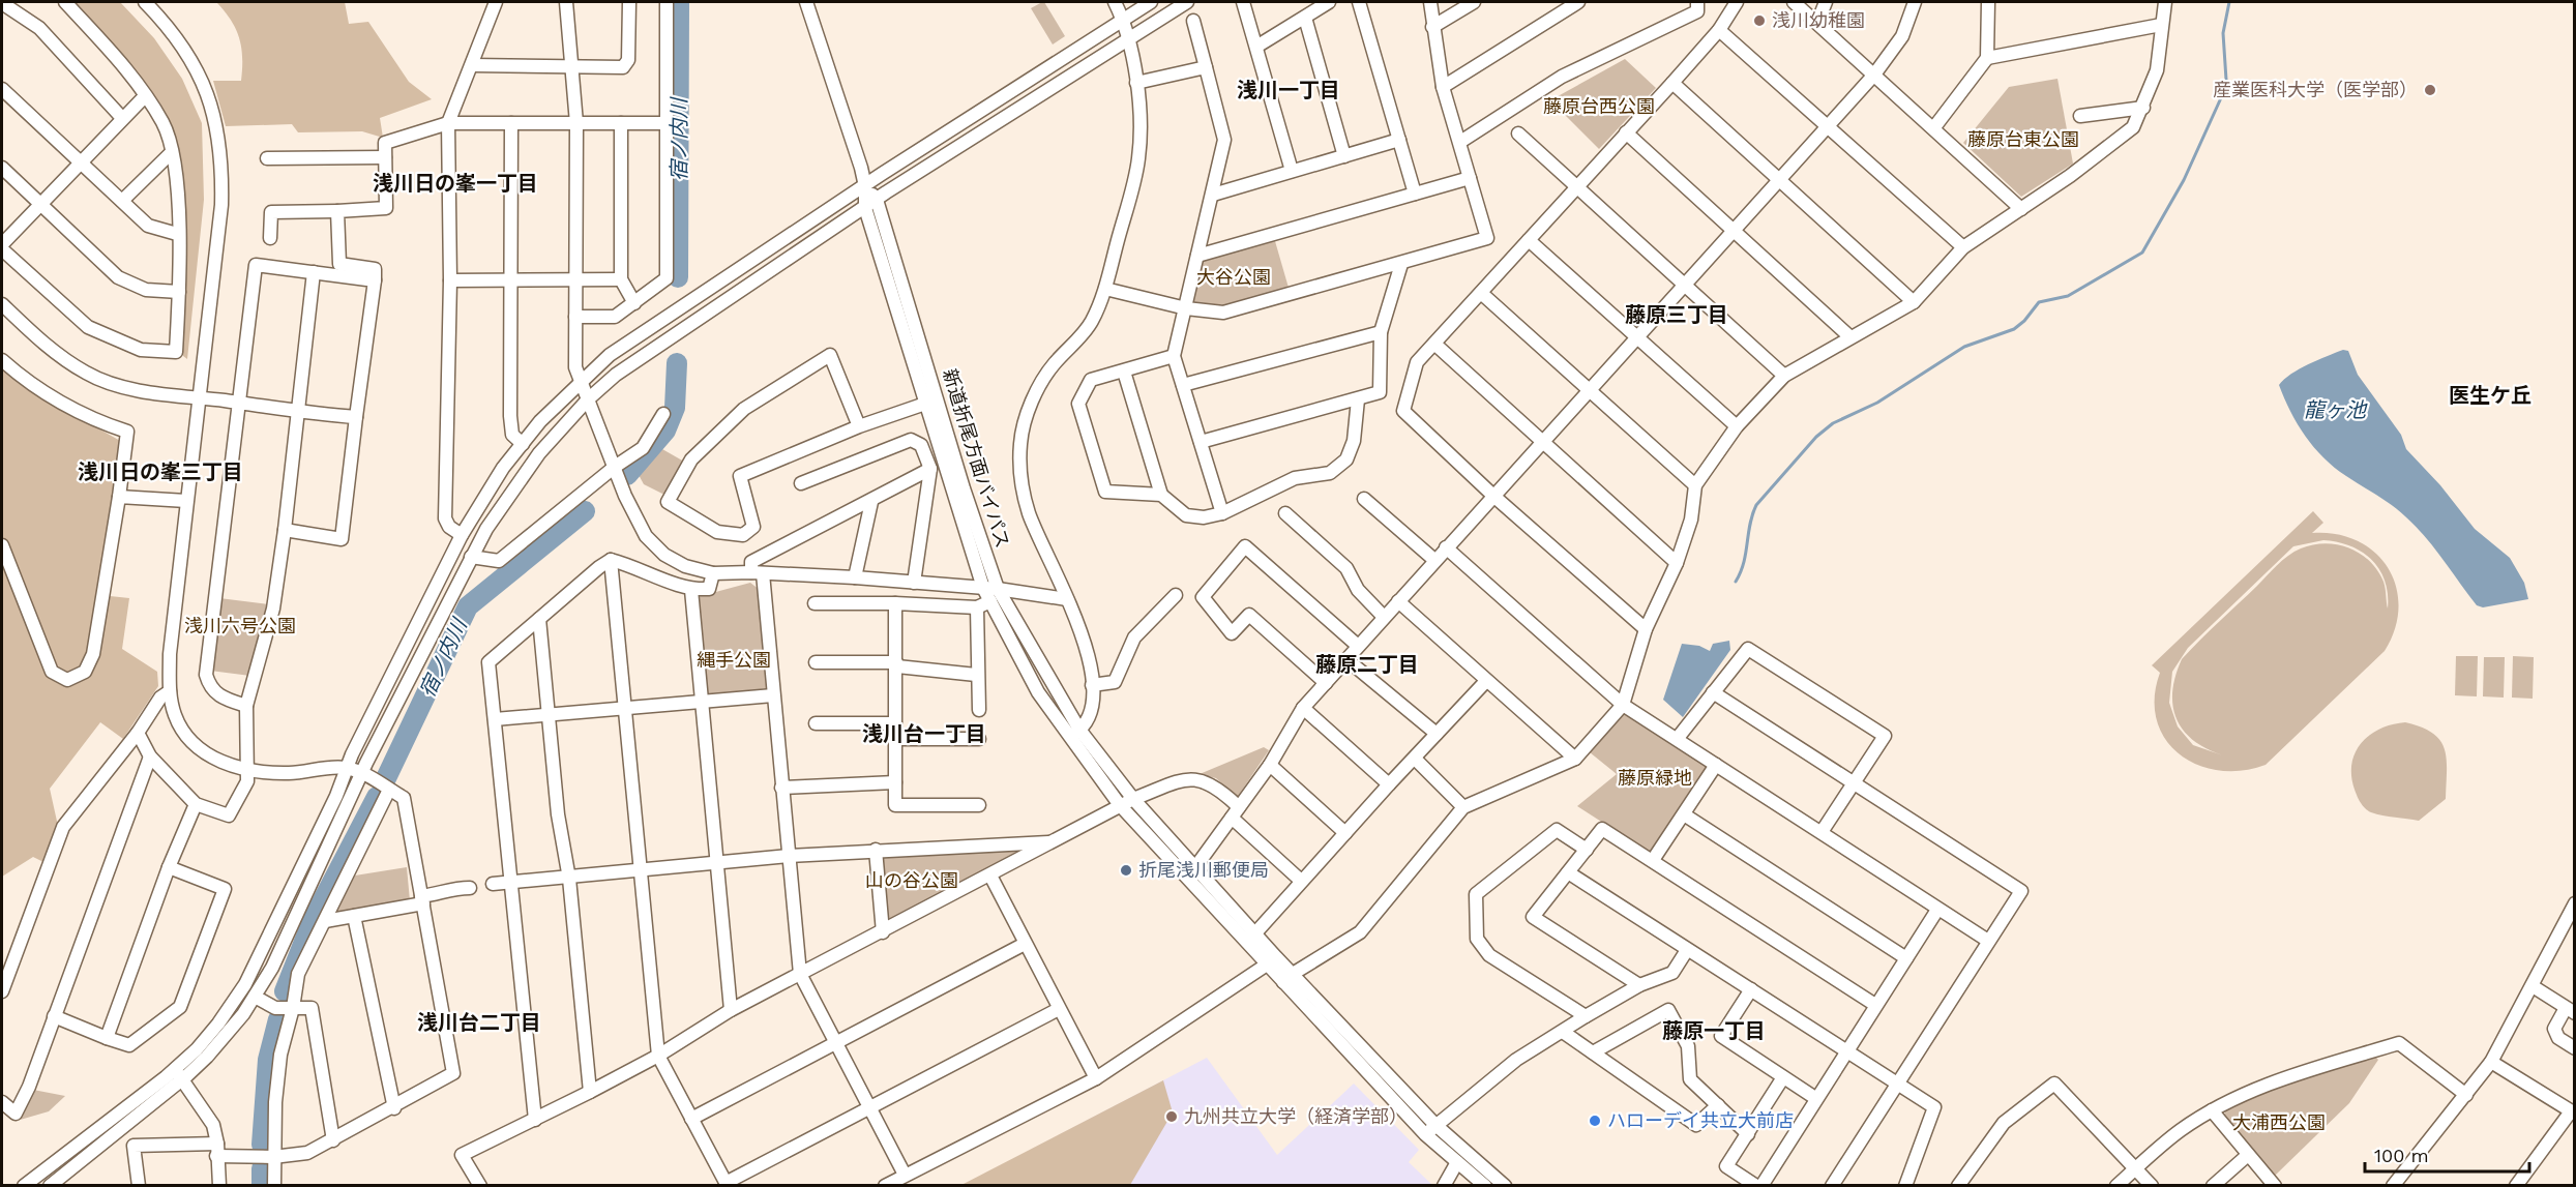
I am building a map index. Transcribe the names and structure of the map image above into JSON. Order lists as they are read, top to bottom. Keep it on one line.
{"streets":{"street":["新道折尾方面バイパス"]},"districts":["浅川一丁目","浅川日の峯一丁目","藤原三丁目","医生ケ丘","浅川日の峯三丁目","藤原二丁目","浅川台一丁目","浅川台二丁目","藤原一丁目"],"water":["宿ノ内川","龍ヶ池"],"parks":["藤原台西公園","藤原台東公園","大谷公園","浅川六号公園","縄手公園","藤原緑地","山の谷公園","大浦西公園"],"places":["浅川幼稚園","産業医科大学（医学部）","折尾浅川郵便局","九州共立大学（経済学部）","ハローデイ共立大前店"],"scale_bar":"100 m"}
